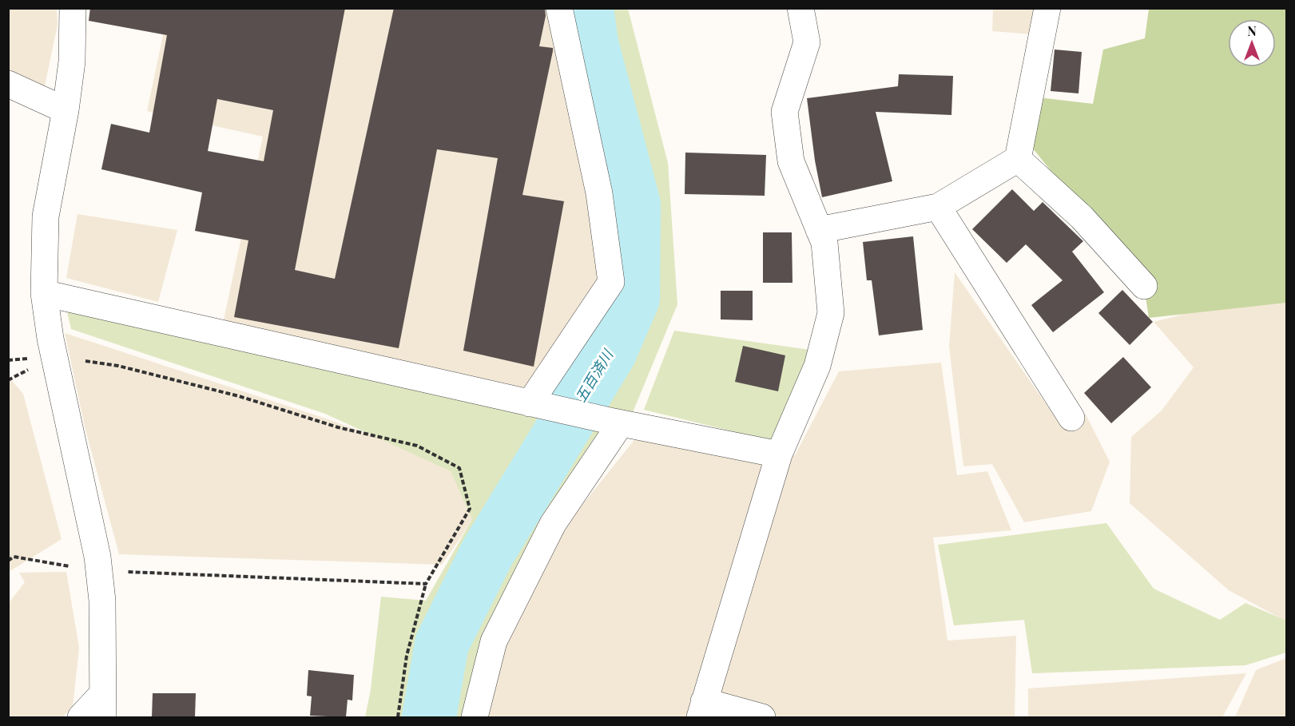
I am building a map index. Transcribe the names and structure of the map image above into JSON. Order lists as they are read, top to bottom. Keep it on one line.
{"water":["五百済川"],"north":"top"}
